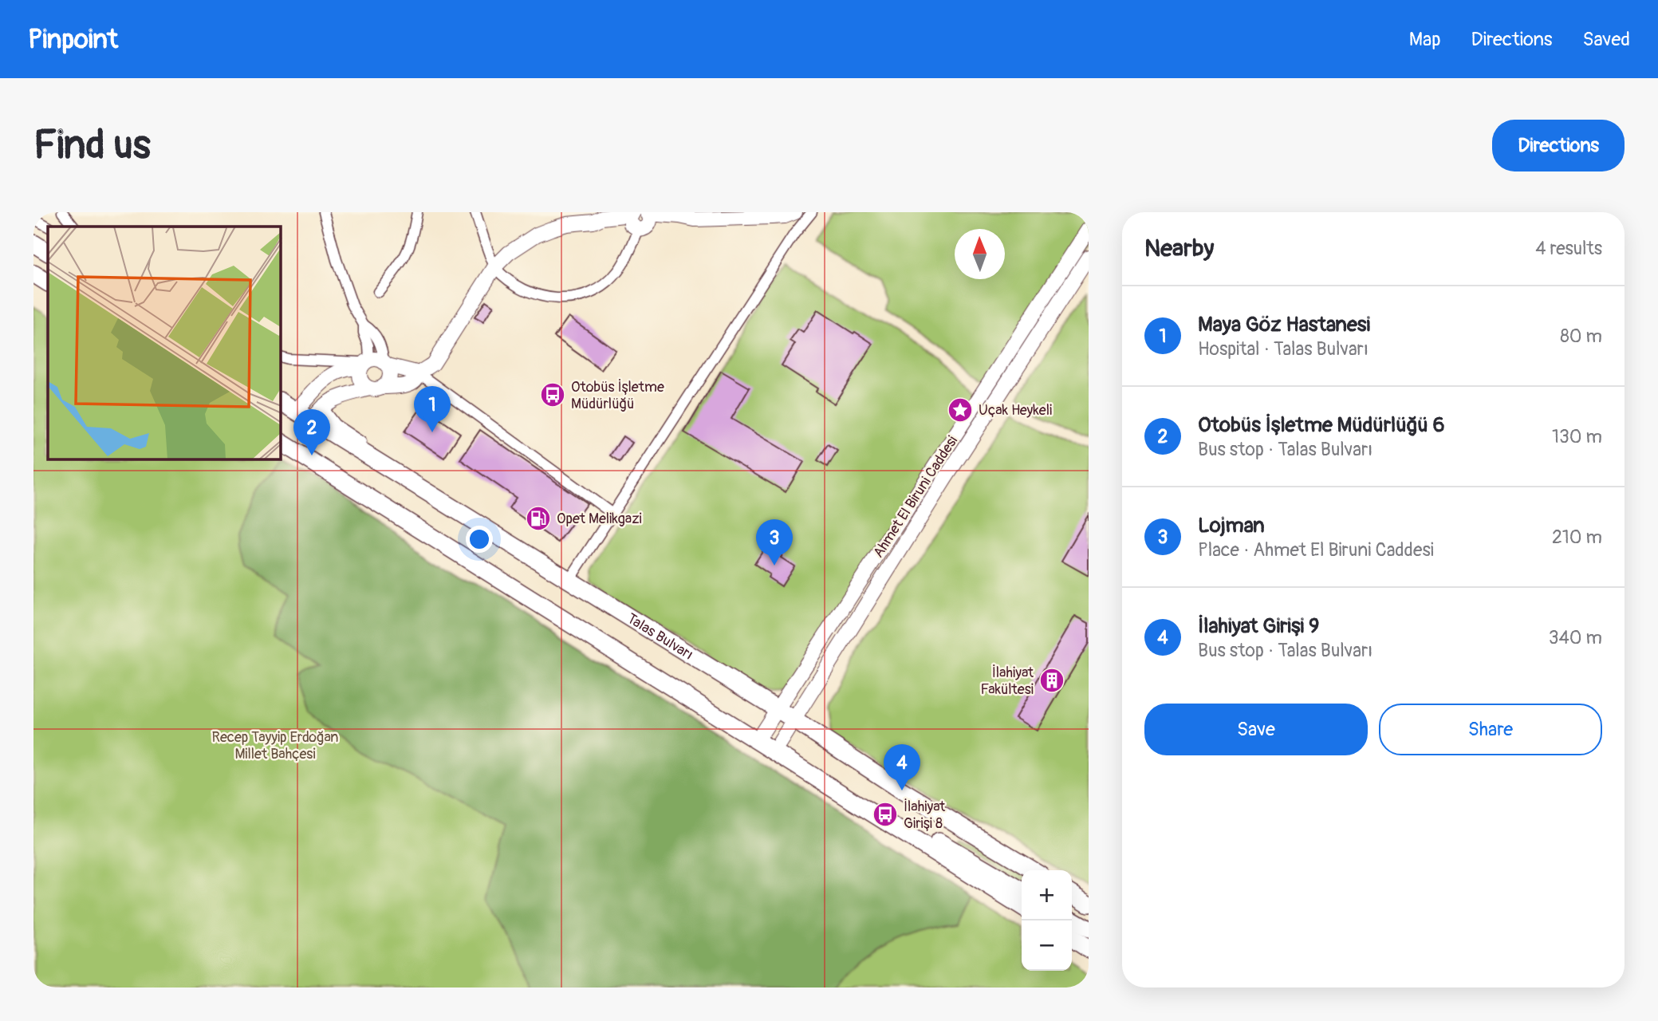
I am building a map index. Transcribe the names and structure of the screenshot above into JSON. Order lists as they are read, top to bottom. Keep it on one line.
{"streets":{"main road":["Talas Bulvarı"],"street":["Ahmet El Biruni Caddesi"]},"crossings":[["Ahmet El Biruni Caddesi","Talas Bulvarı"]],"parks":["Recep Tayyip Erdoğan Millet Bahçesi"],"places":{"bus stop":["Otobüs İşletme Müdürlüğü","İlahiyat Girişi 8"],"place":["Uçak Heykeli"],"fuel station":["Opet Melikgazi"],"building":["İlahiyat Fakültesi"]},"north":"top","page":{"header":"Pinpoint","nav":["Map","Directions","Saved"],"buttons":["Directions",["Save","Share"]],"title":"Find us","heading":["Nearby","4 results"],"list":[{"mark":"1","name":"Maya Göz Hastanesi","note":"Hospital · Talas Bulvarı","value":"80 m"},{"mark":"2","name":"Otobüs İşletme Müdürlüğü 6","note":"Bus stop · Talas Bulvarı","value":"130 m"},{"mark":"3","name":"Lojman","note":"Place · Ahmet El Biruni Caddesi","value":"210 m"},{"mark":"4","name":"İlahiyat Girişi 9","note":"Bus stop · Talas Bulvarı","value":"340 m"}],"pins":["1","2","3","4"],"map_buttons":["+","−"]}}
